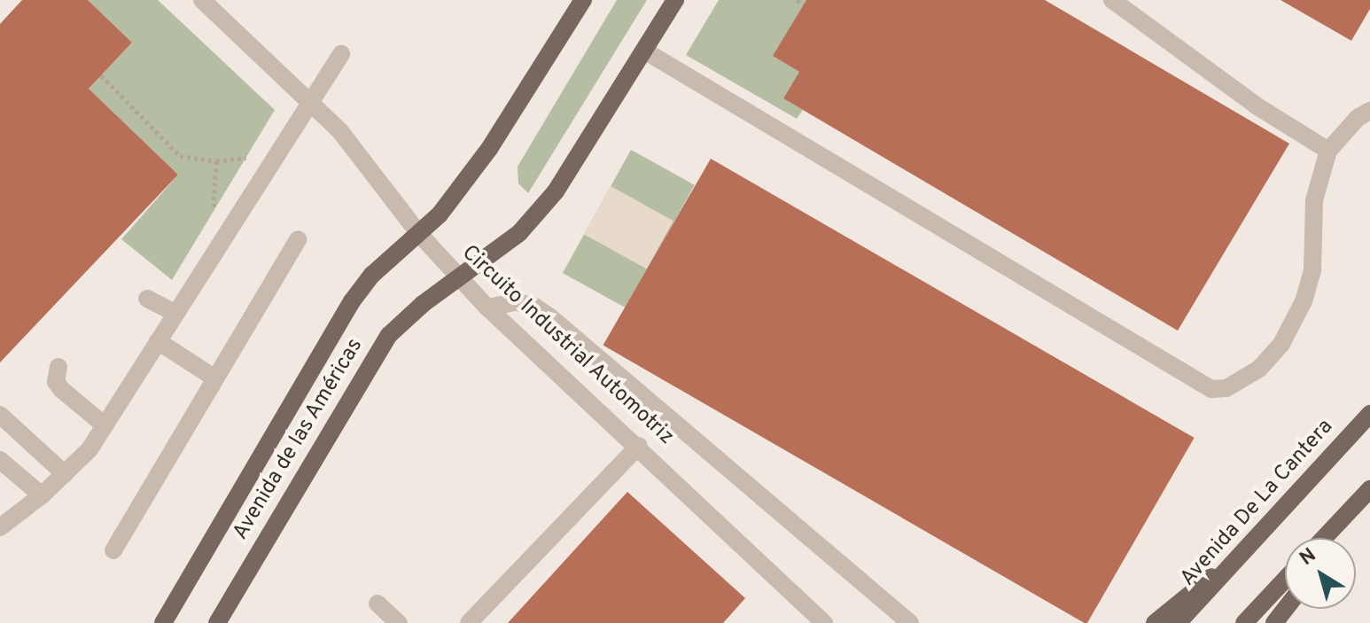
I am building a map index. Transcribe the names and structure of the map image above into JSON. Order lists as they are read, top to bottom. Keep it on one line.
{"streets":{"main road":["Avenida de las Américas","Avenida De La Cantera"],"street":["Circuito Industrial Automotriz"]},"crossings":[["Circuito Industrial Automotriz","Avenida de las Américas"]],"north":"top left"}
